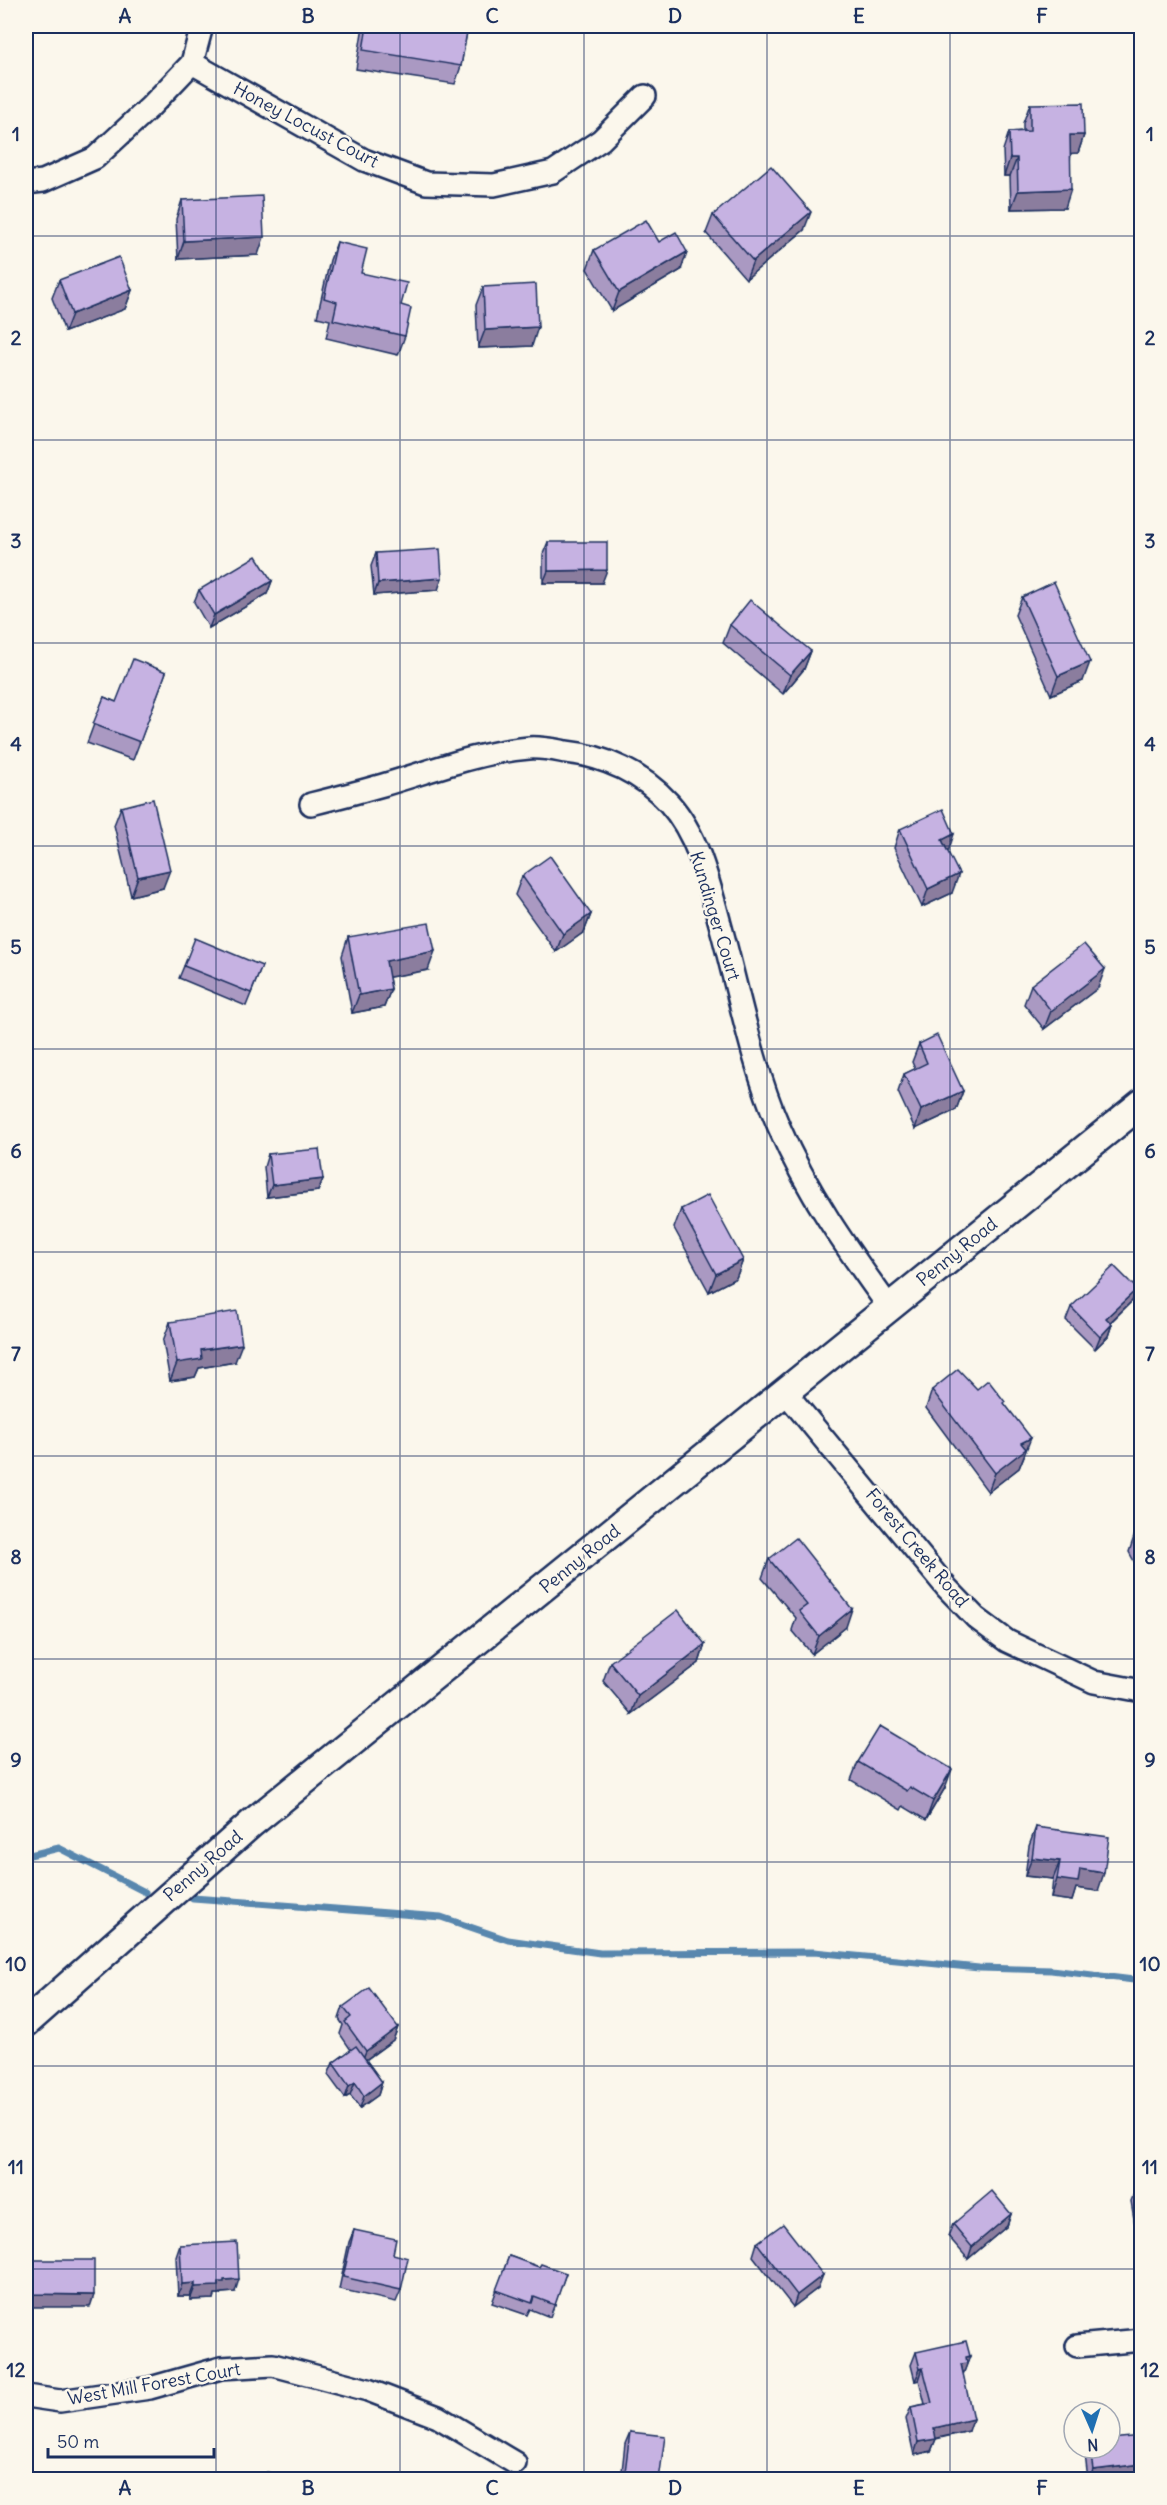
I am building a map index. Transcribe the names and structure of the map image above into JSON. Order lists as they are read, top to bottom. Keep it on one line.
{"streets":{"street":["Honey Locust Court","Kundinger Court","Penny Road","Forest Creek Road","West Mill Forest Court"]},"crossings":[["Kundinger Court","Penny Road"],["Penny Road","Forest Creek Road"]],"scale_bar":"50 m","north":"bottom","grid":{"columns":["A","B","C","D","E","F"],"rows":["1","2","3","4","5","6","7","8","9","10","11","12"]}}
